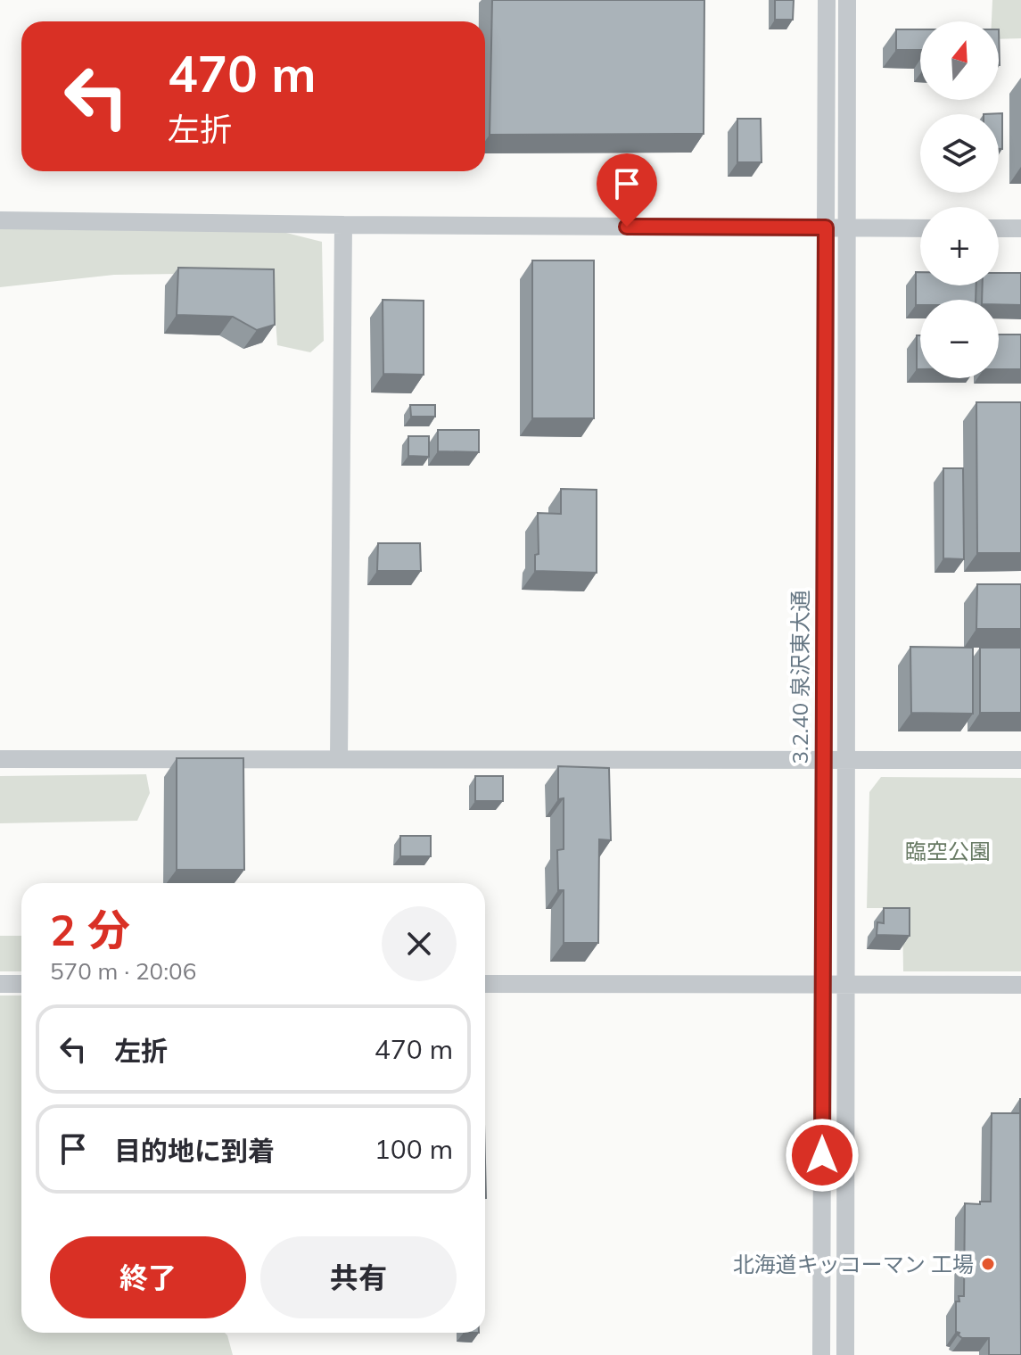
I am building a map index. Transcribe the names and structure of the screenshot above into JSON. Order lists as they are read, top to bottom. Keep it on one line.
{"streets":{"street":["3.2.40 泉沢東大通"]},"parks":["臨空公園"],"places":["北海道キッコーマン 工場"],"north":"top","page":{"map_buttons":["+","−"],"turn":["470 m","左折"],"heading":["2 分","570 m · 20:06"],"list":[{"name":"左折","value":"470 m"},{"name":"目的地に到着","value":"100 m"}],"buttons":["終了","共有"]}}
